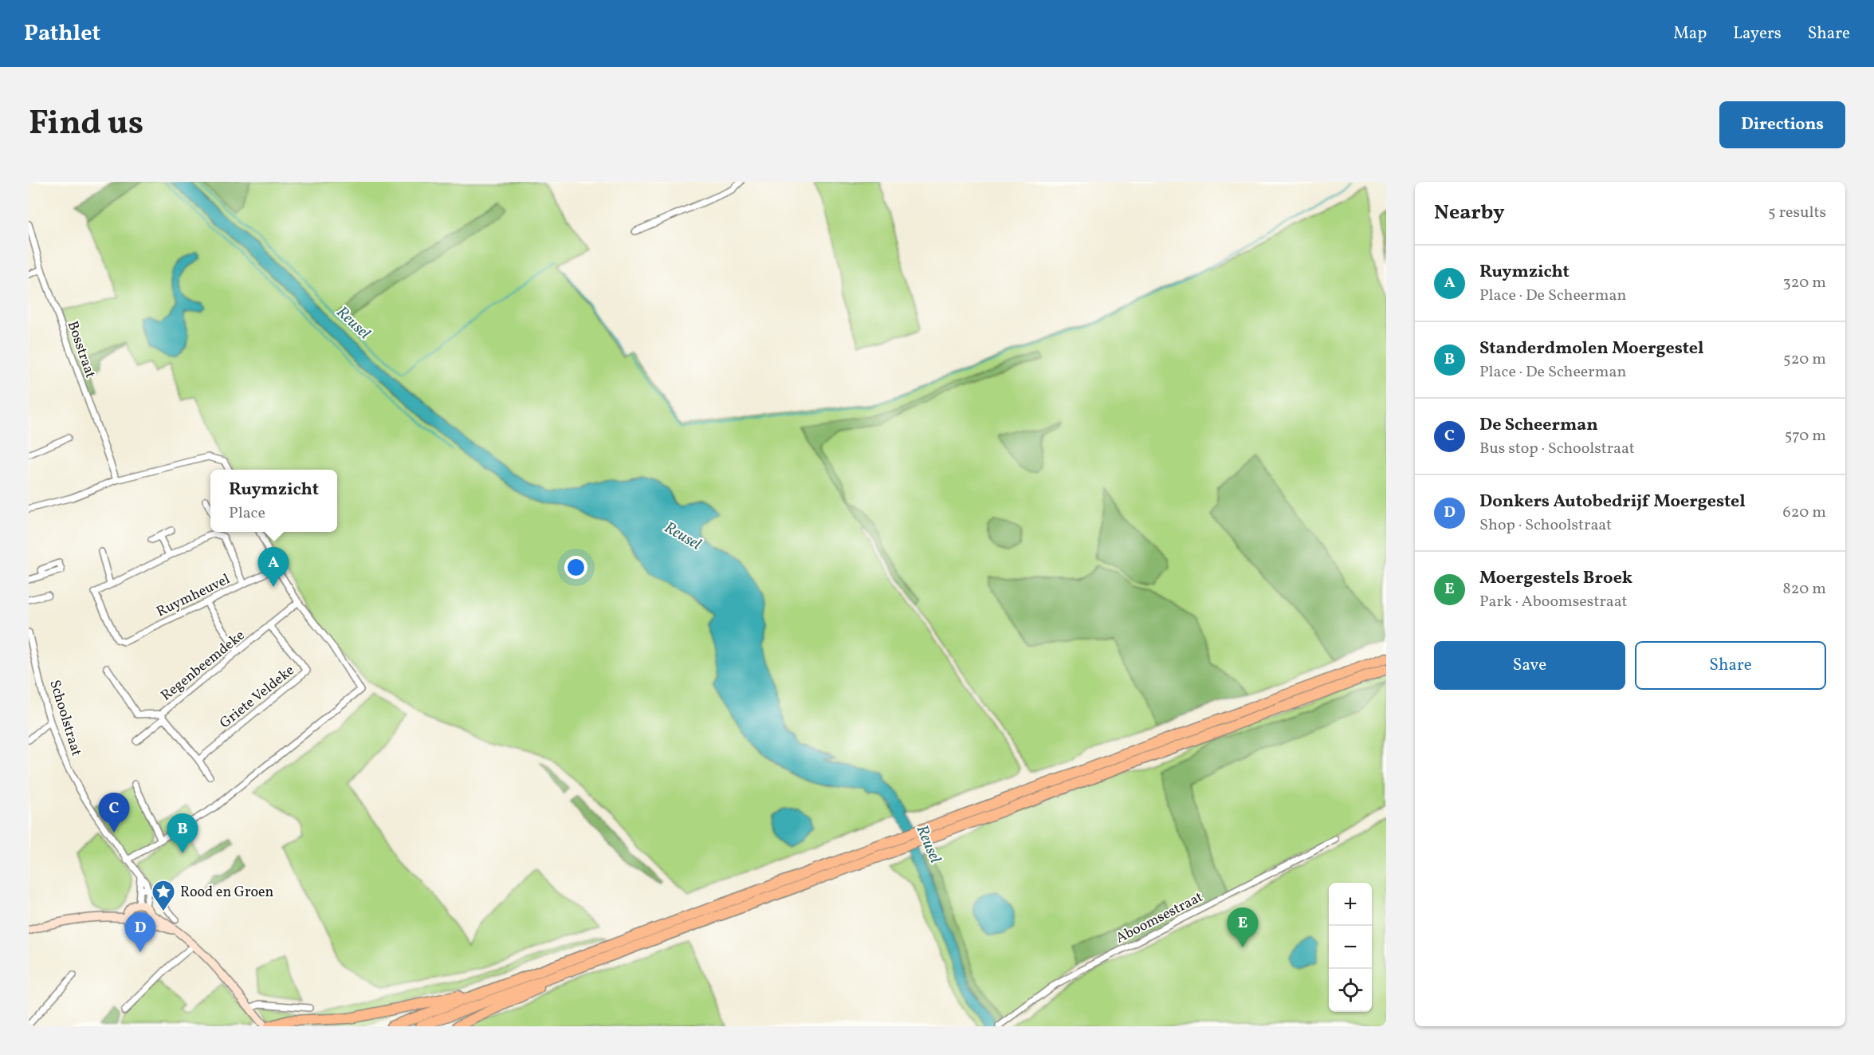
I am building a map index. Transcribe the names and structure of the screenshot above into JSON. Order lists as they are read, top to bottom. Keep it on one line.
{"streets":{"street":["Bosstraat","Ruymheuvel","Regenbeemdeke","Griete Veldeke","Schoolstraat","Aboomsestraat"]},"crossings":[["Regenbeemdeke","Griete Veldeke"]],"water":["Reusel"],"places":{"place":["Rood en Groen"]},"page":{"header":"Pathlet","nav":["Map","Layers","Share"],"title":"Find us","buttons":["Directions",["Save","Share"]],"heading":["Nearby","5 results"],"list":[{"mark":"A","name":"Ruymzicht","note":"Place · De Scheerman","value":"320 m"},{"mark":"B","name":"Standerdmolen Moergestel","note":"Place · De Scheerman","value":"520 m"},{"mark":"C","name":"De Scheerman","note":"Bus stop · Schoolstraat","value":"570 m"},{"mark":"D","name":"Donkers Autobedrijf Moergestel","note":"Shop · Schoolstraat","value":"620 m"},{"mark":"E","name":"Moergestels Broek","note":"Park · Aboomsestraat","value":"820 m"}],"popup":["Ruymzicht","Place"],"pins":["A","C","B","E","D"],"map_buttons":["+","−"]}}
